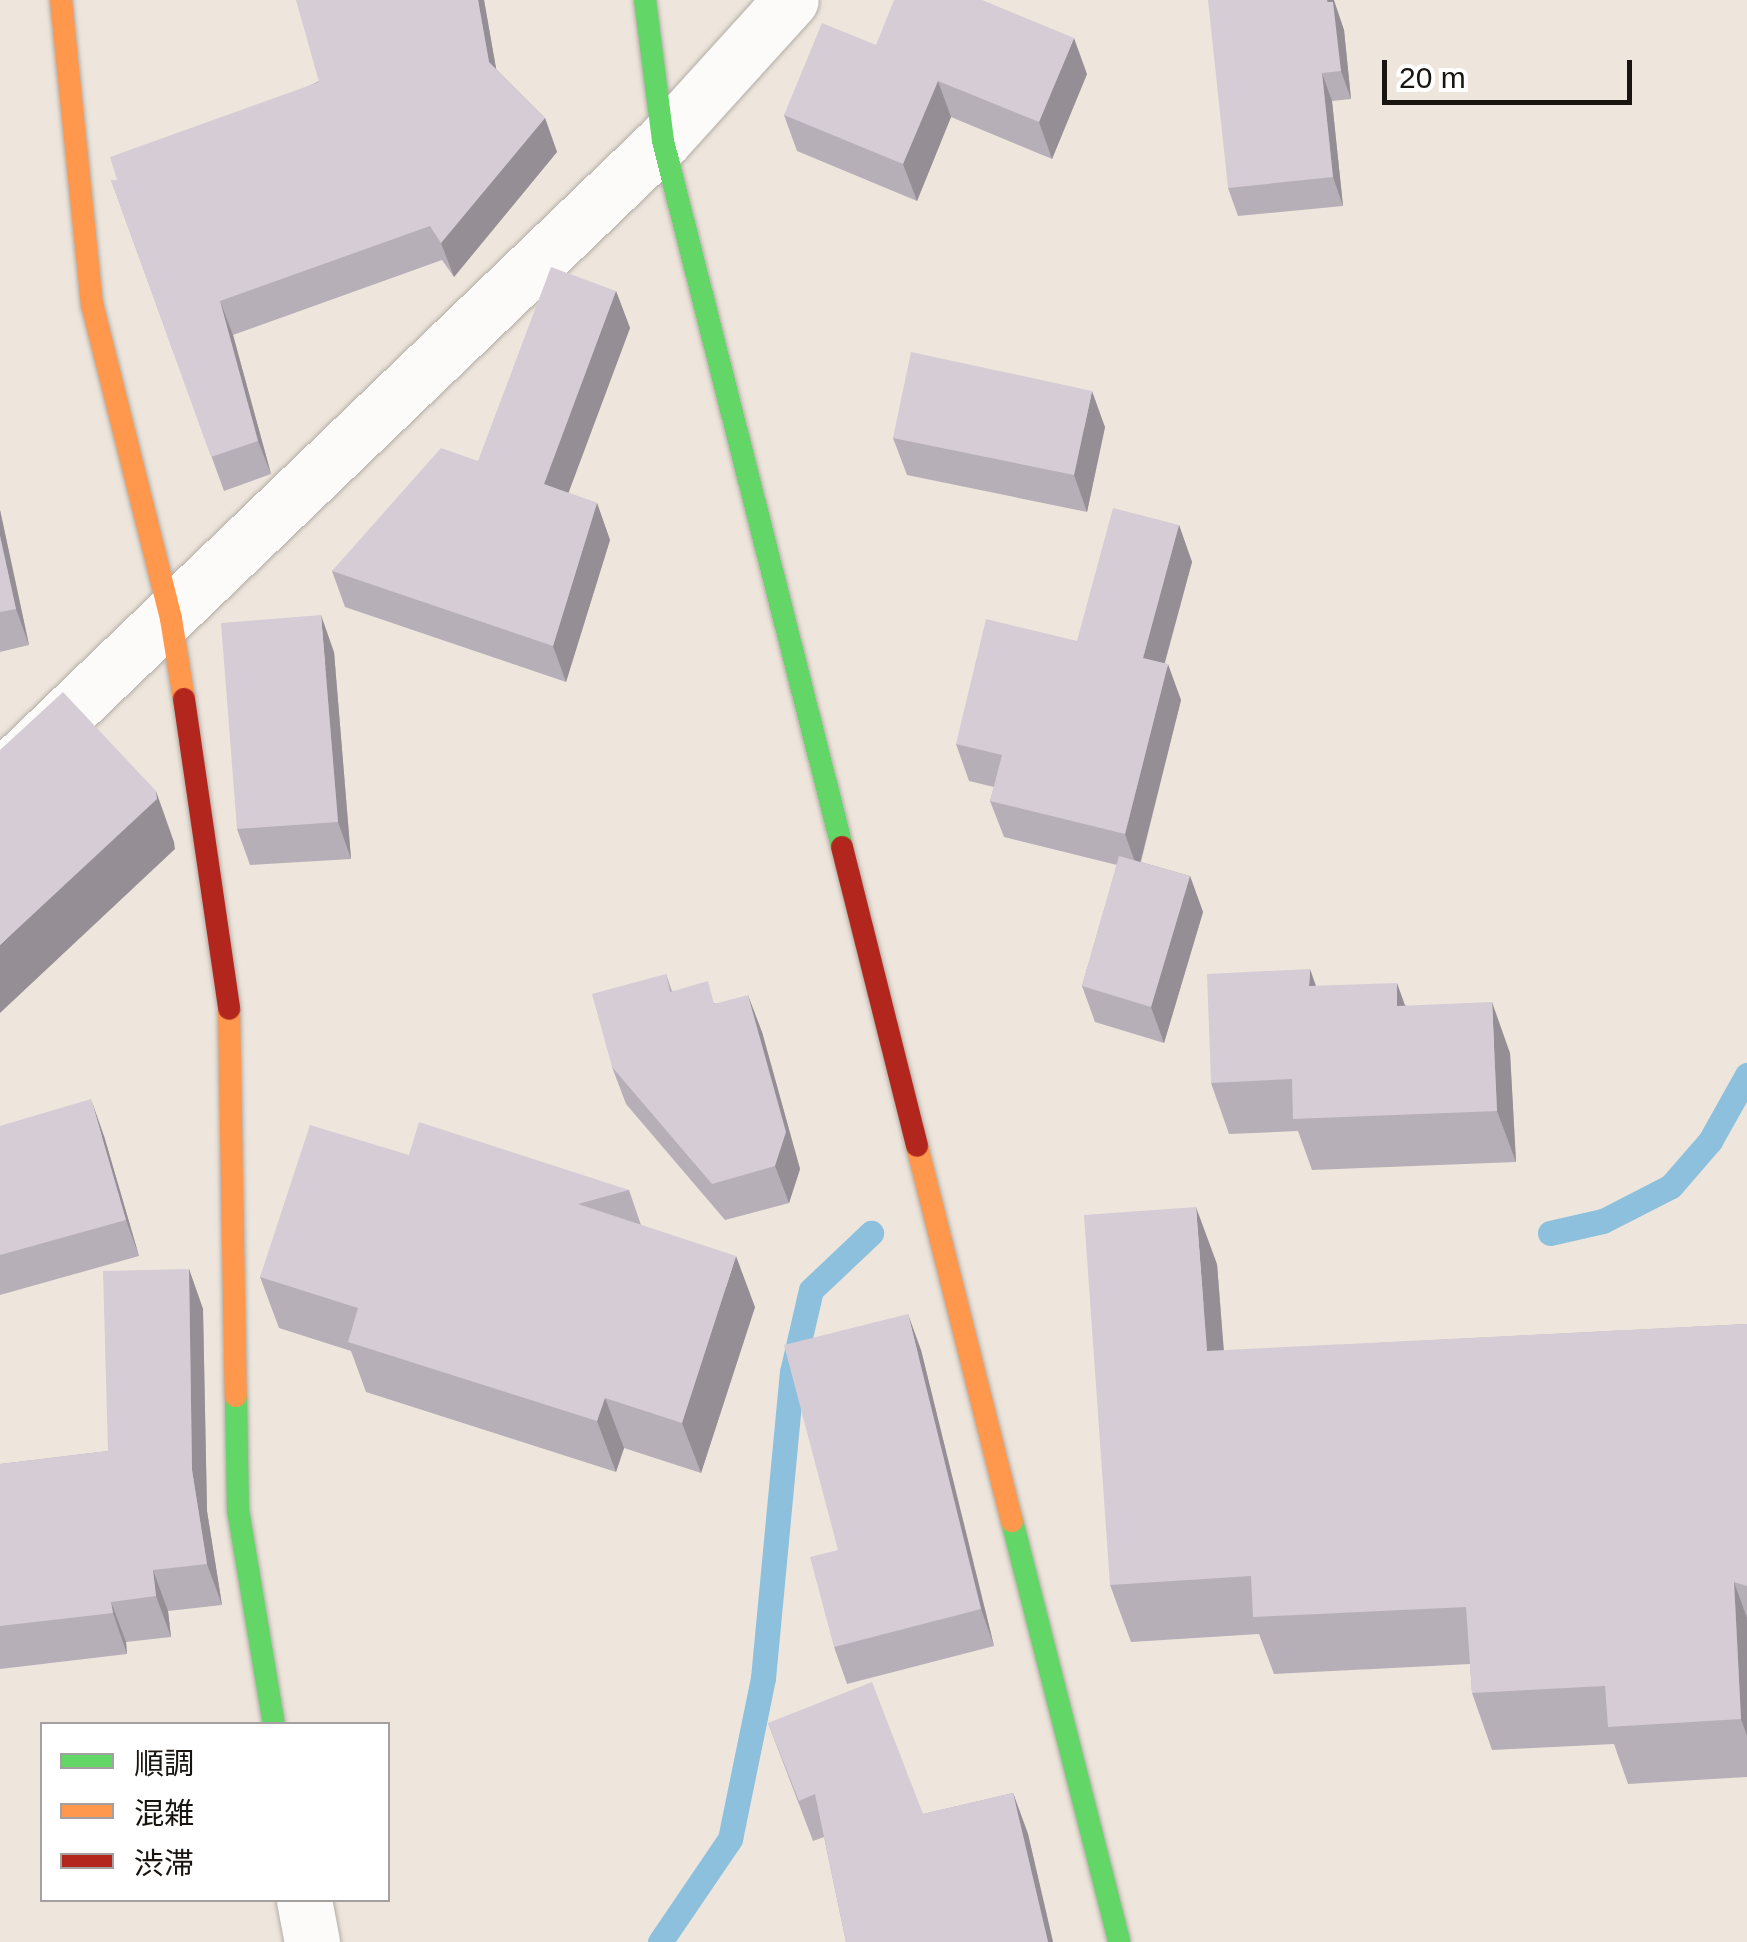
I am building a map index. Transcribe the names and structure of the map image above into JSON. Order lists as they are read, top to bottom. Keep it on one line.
{"legend":["順調","混雑","渋滞"],"scale_bar":"20 m"}
